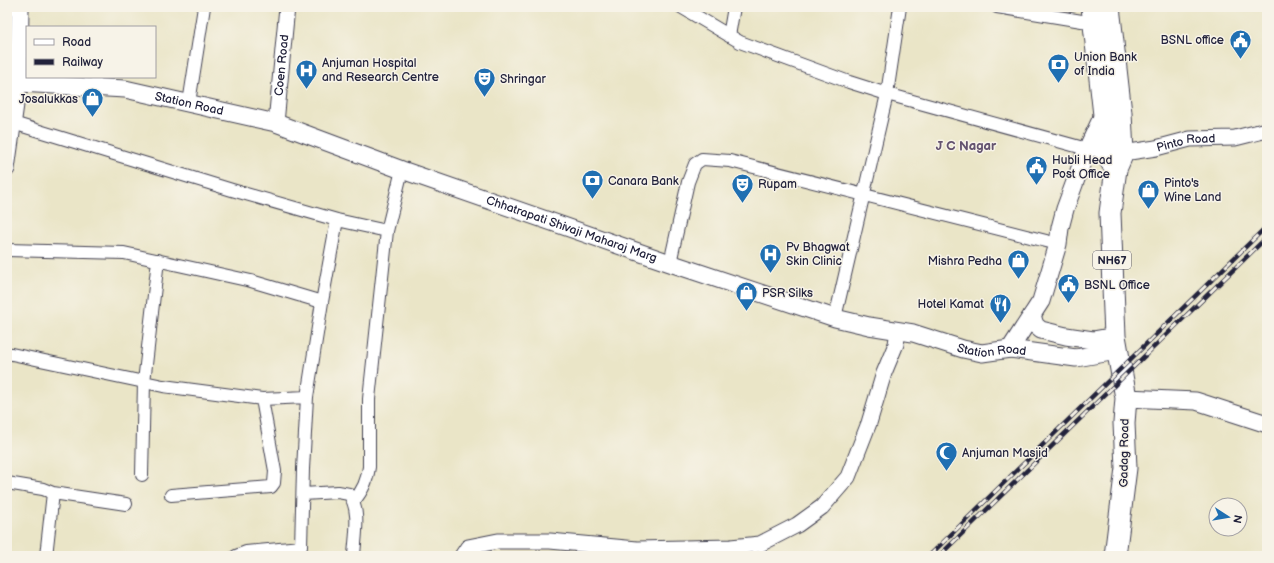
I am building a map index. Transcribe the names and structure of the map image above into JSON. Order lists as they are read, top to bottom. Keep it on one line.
{"streets":{"highway":["NH67","Gadag Road"],"main road":["Station Road","Chhatrapati Shivaji Maharaj Marg"],"street":["Coen Road","Pinto Road"]},"crossings":[["Coen Road","Station Road"],["Coen Road","Chhatrapati Shivaji Maharaj Marg"],["Station Road","Chhatrapati Shivaji Maharaj Marg"],["Station Road","NH67"],["Station Road","Gadag Road"],["Pinto Road","NH67"],["NH67","Gadag Road"]],"districts":["J C Nagar"],"places":{"public building":["BSNL office","Hubli Head Post Office","BSNL Office"],"bank":["Union Bank of India","Canara Bank"],"hospital":["Anjuman Hospital and Research Centre","Pv Bhagwat Skin Clinic"],"theatre":["Shringar","Rupam"],"shop":["Josalukkas","Pinto's Wine Land","Mishra Pedha","PSR Silks"],"restaurant":["Hotel Kamat"],"mosque":["Anjuman Masjid"]},"legend":["Road","Railway"],"north":"right"}
